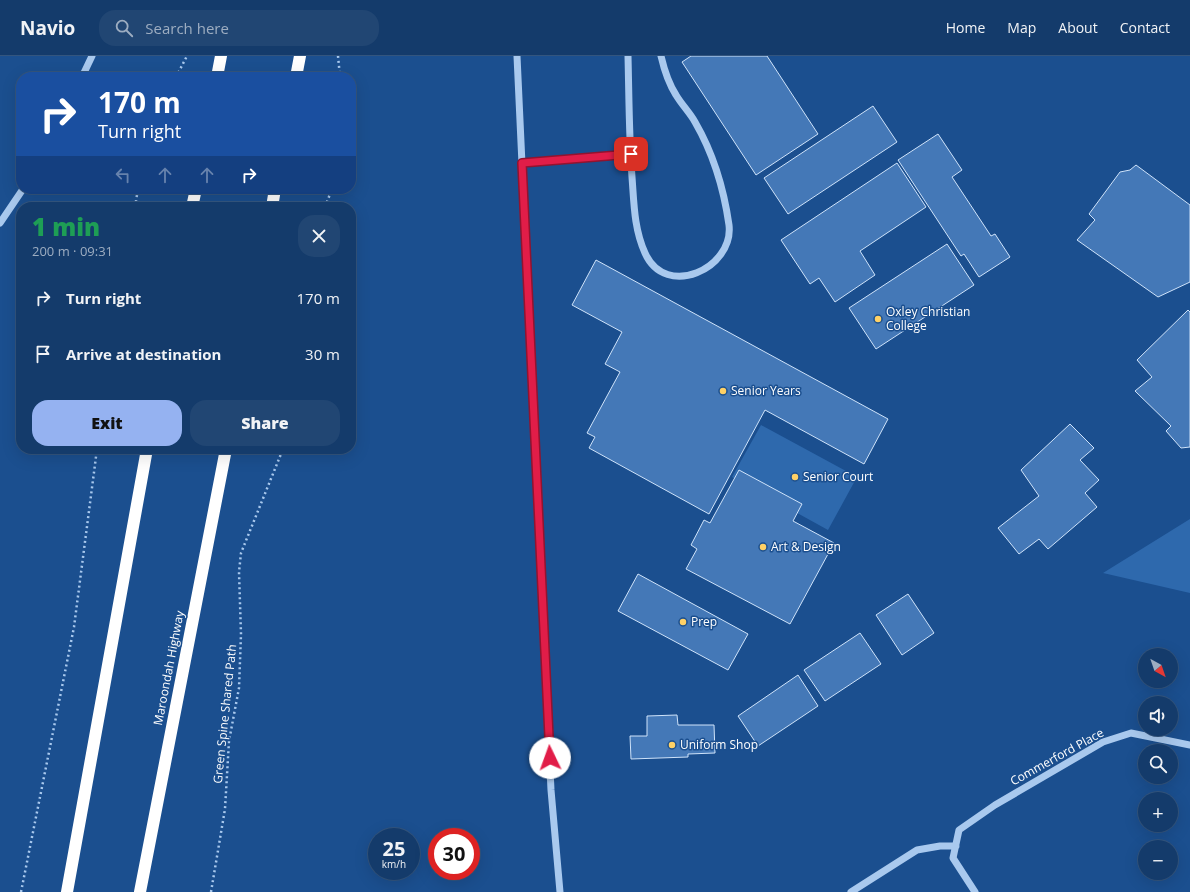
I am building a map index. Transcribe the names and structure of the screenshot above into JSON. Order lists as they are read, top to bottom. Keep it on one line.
{"streets":{"highway":["Maroondah Highway"],"street":["Commerford Place"],"path":["Green Spine Shared Path"]},"places":["Oxley Christian College","Senior Years","Senior Court","Art & Design","Prep","Uniform Shop"],"north":"bottom right","page":{"header":"Navio","search":"Search here","nav":["Home","Map","About","Contact"],"turn":["170 m","Turn right"],"heading":["1 min","200 m · 09:31"],"list":[{"name":"Turn right","value":"170 m"},{"name":"Arrive at destination","value":"30 m"}],"buttons":["Exit","Share"],"map_buttons":["+","−"],"speed":"25 km/h","limit":"30"}}
